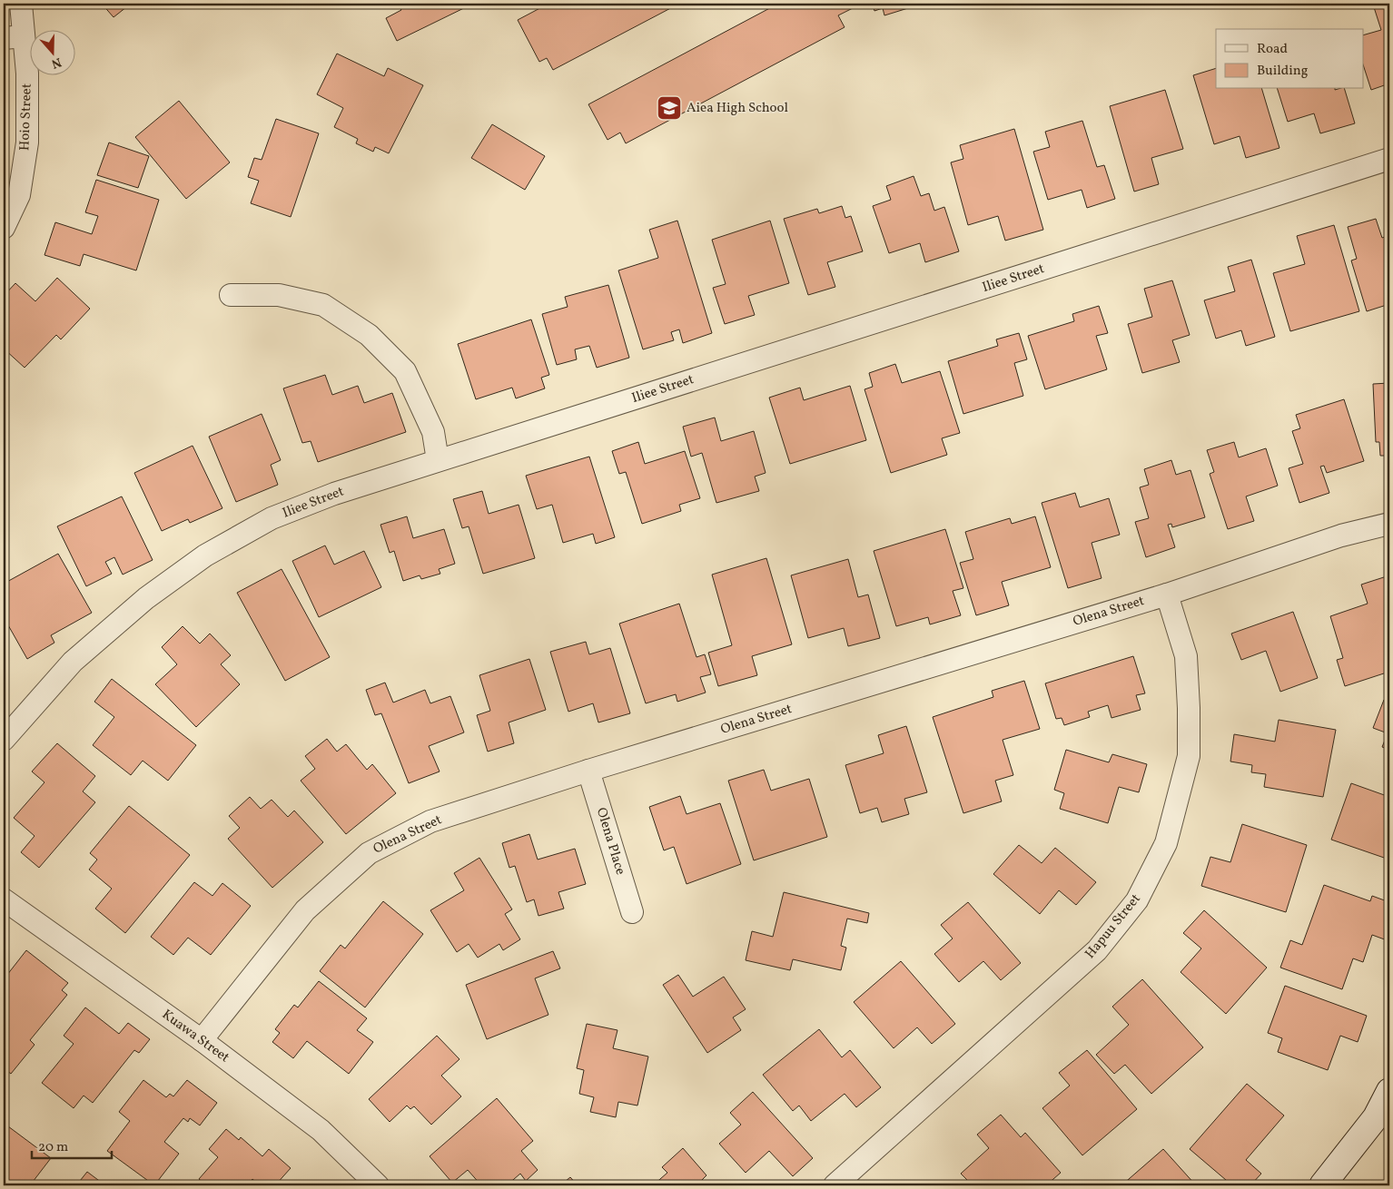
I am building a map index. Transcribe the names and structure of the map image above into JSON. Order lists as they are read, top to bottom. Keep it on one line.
{"streets":{"street":["Hoio Street","Iliee Street","Olena Street","Olena Place","Hapuu Street","Kuawa Street"]},"crossings":[["Olena Street","Olena Place"],["Olena Street","Hapuu Street"],["Olena Street","Kuawa Street"]],"places":{"school or university":["Aiea High School"]},"legend":["Road","Building"],"scale_bar":"20 m","north":"bottom"}
